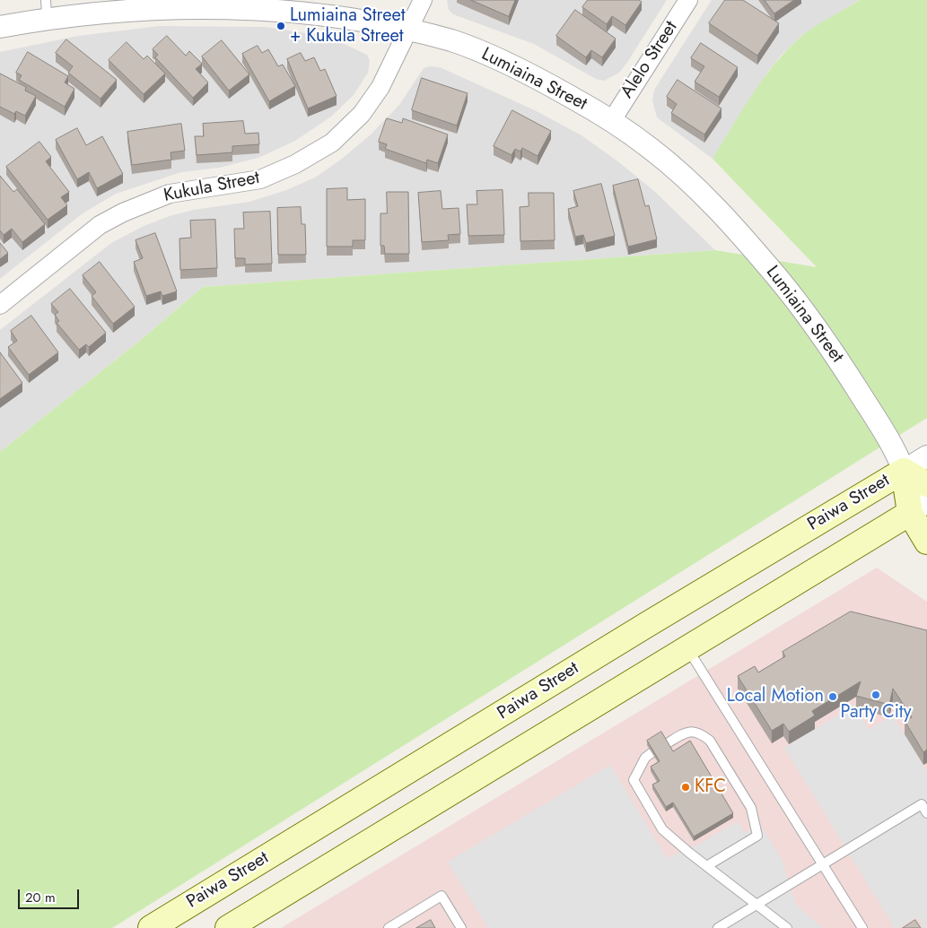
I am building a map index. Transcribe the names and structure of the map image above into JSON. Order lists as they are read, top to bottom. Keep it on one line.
{"streets":{"main road":["Lumiaina Street","Paiwa Street"],"street":["Alelo Street","Kukula Street"]},"crossings":[["Alelo Street","Lumiaina Street"],["Lumiaina Street","Kukula Street"],["Lumiaina Street","Paiwa Street"]],"places":["Lumiaina Street + Kukula Street","Party City","Local Motion","KFC"],"scale_bar":"20 m"}
